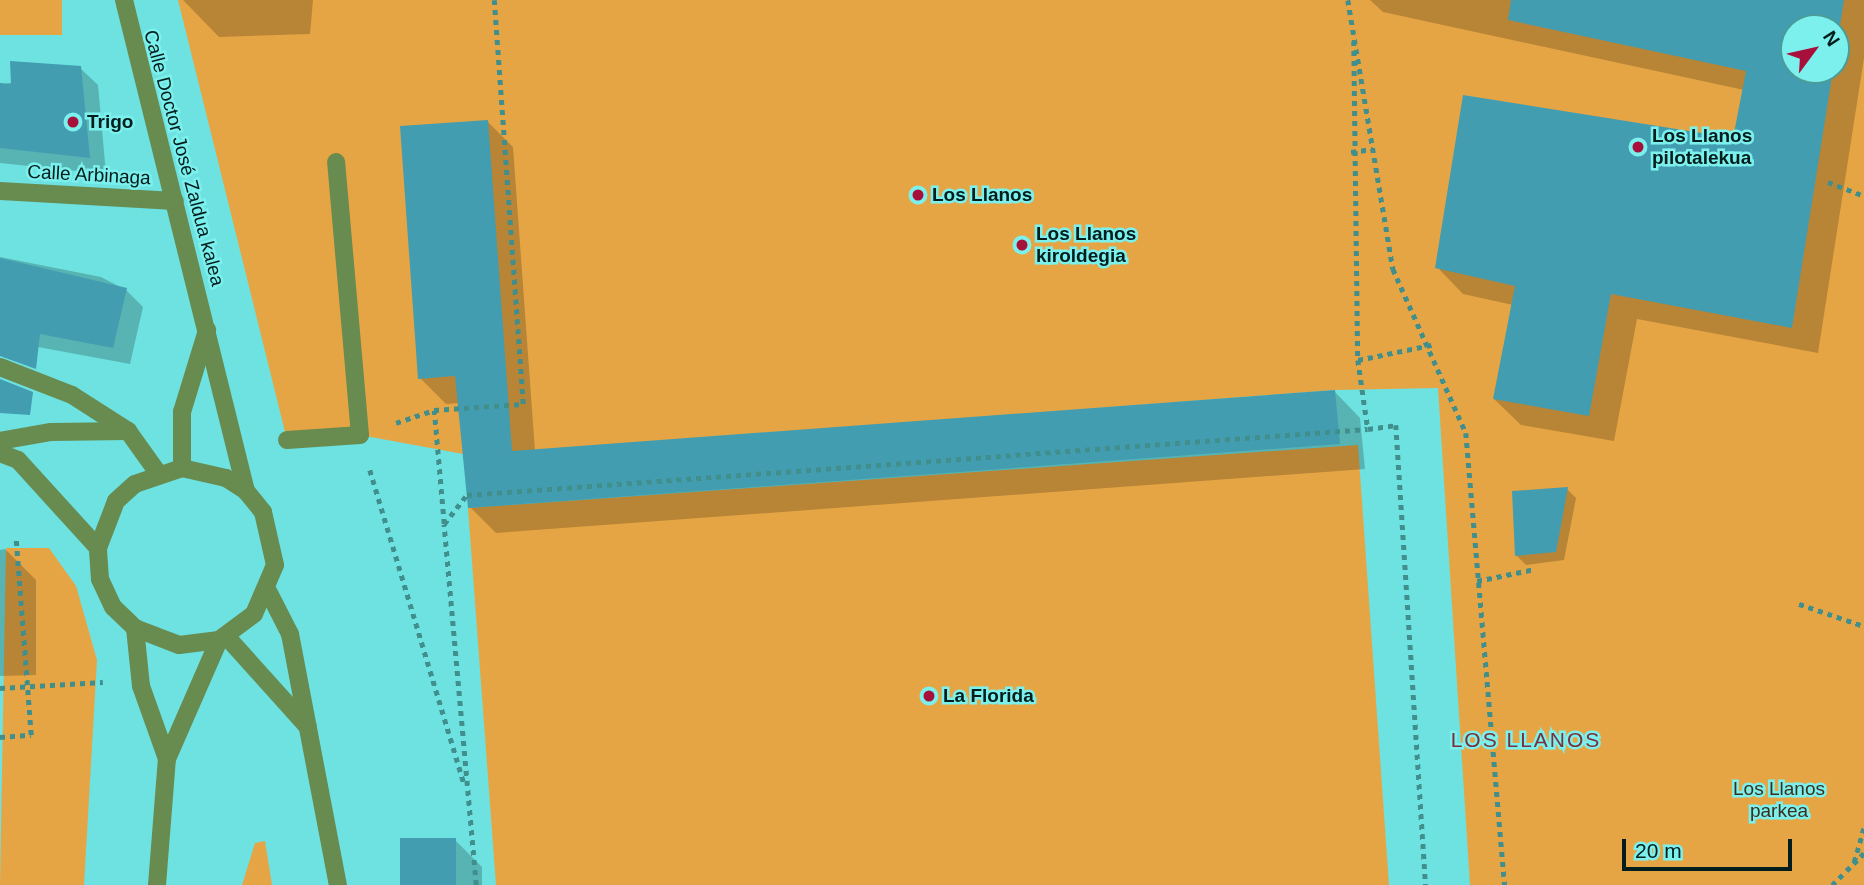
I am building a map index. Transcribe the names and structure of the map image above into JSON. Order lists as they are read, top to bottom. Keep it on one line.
{"streets":{"street":["Calle Doctor José Zaldua kalea","Calle Arbinaga"]},"crossings":[["Calle Doctor José Zaldua kalea","Calle Arbinaga"]],"districts":["LOS LLANOS"],"parks":["Los Llanos parkea"],"places":["Trigo","Los Llanos pilotalekua","Los Llanos","Los Llanos kiroldegia","La Florida"],"scale_bar":"20 m","north":"top right"}
